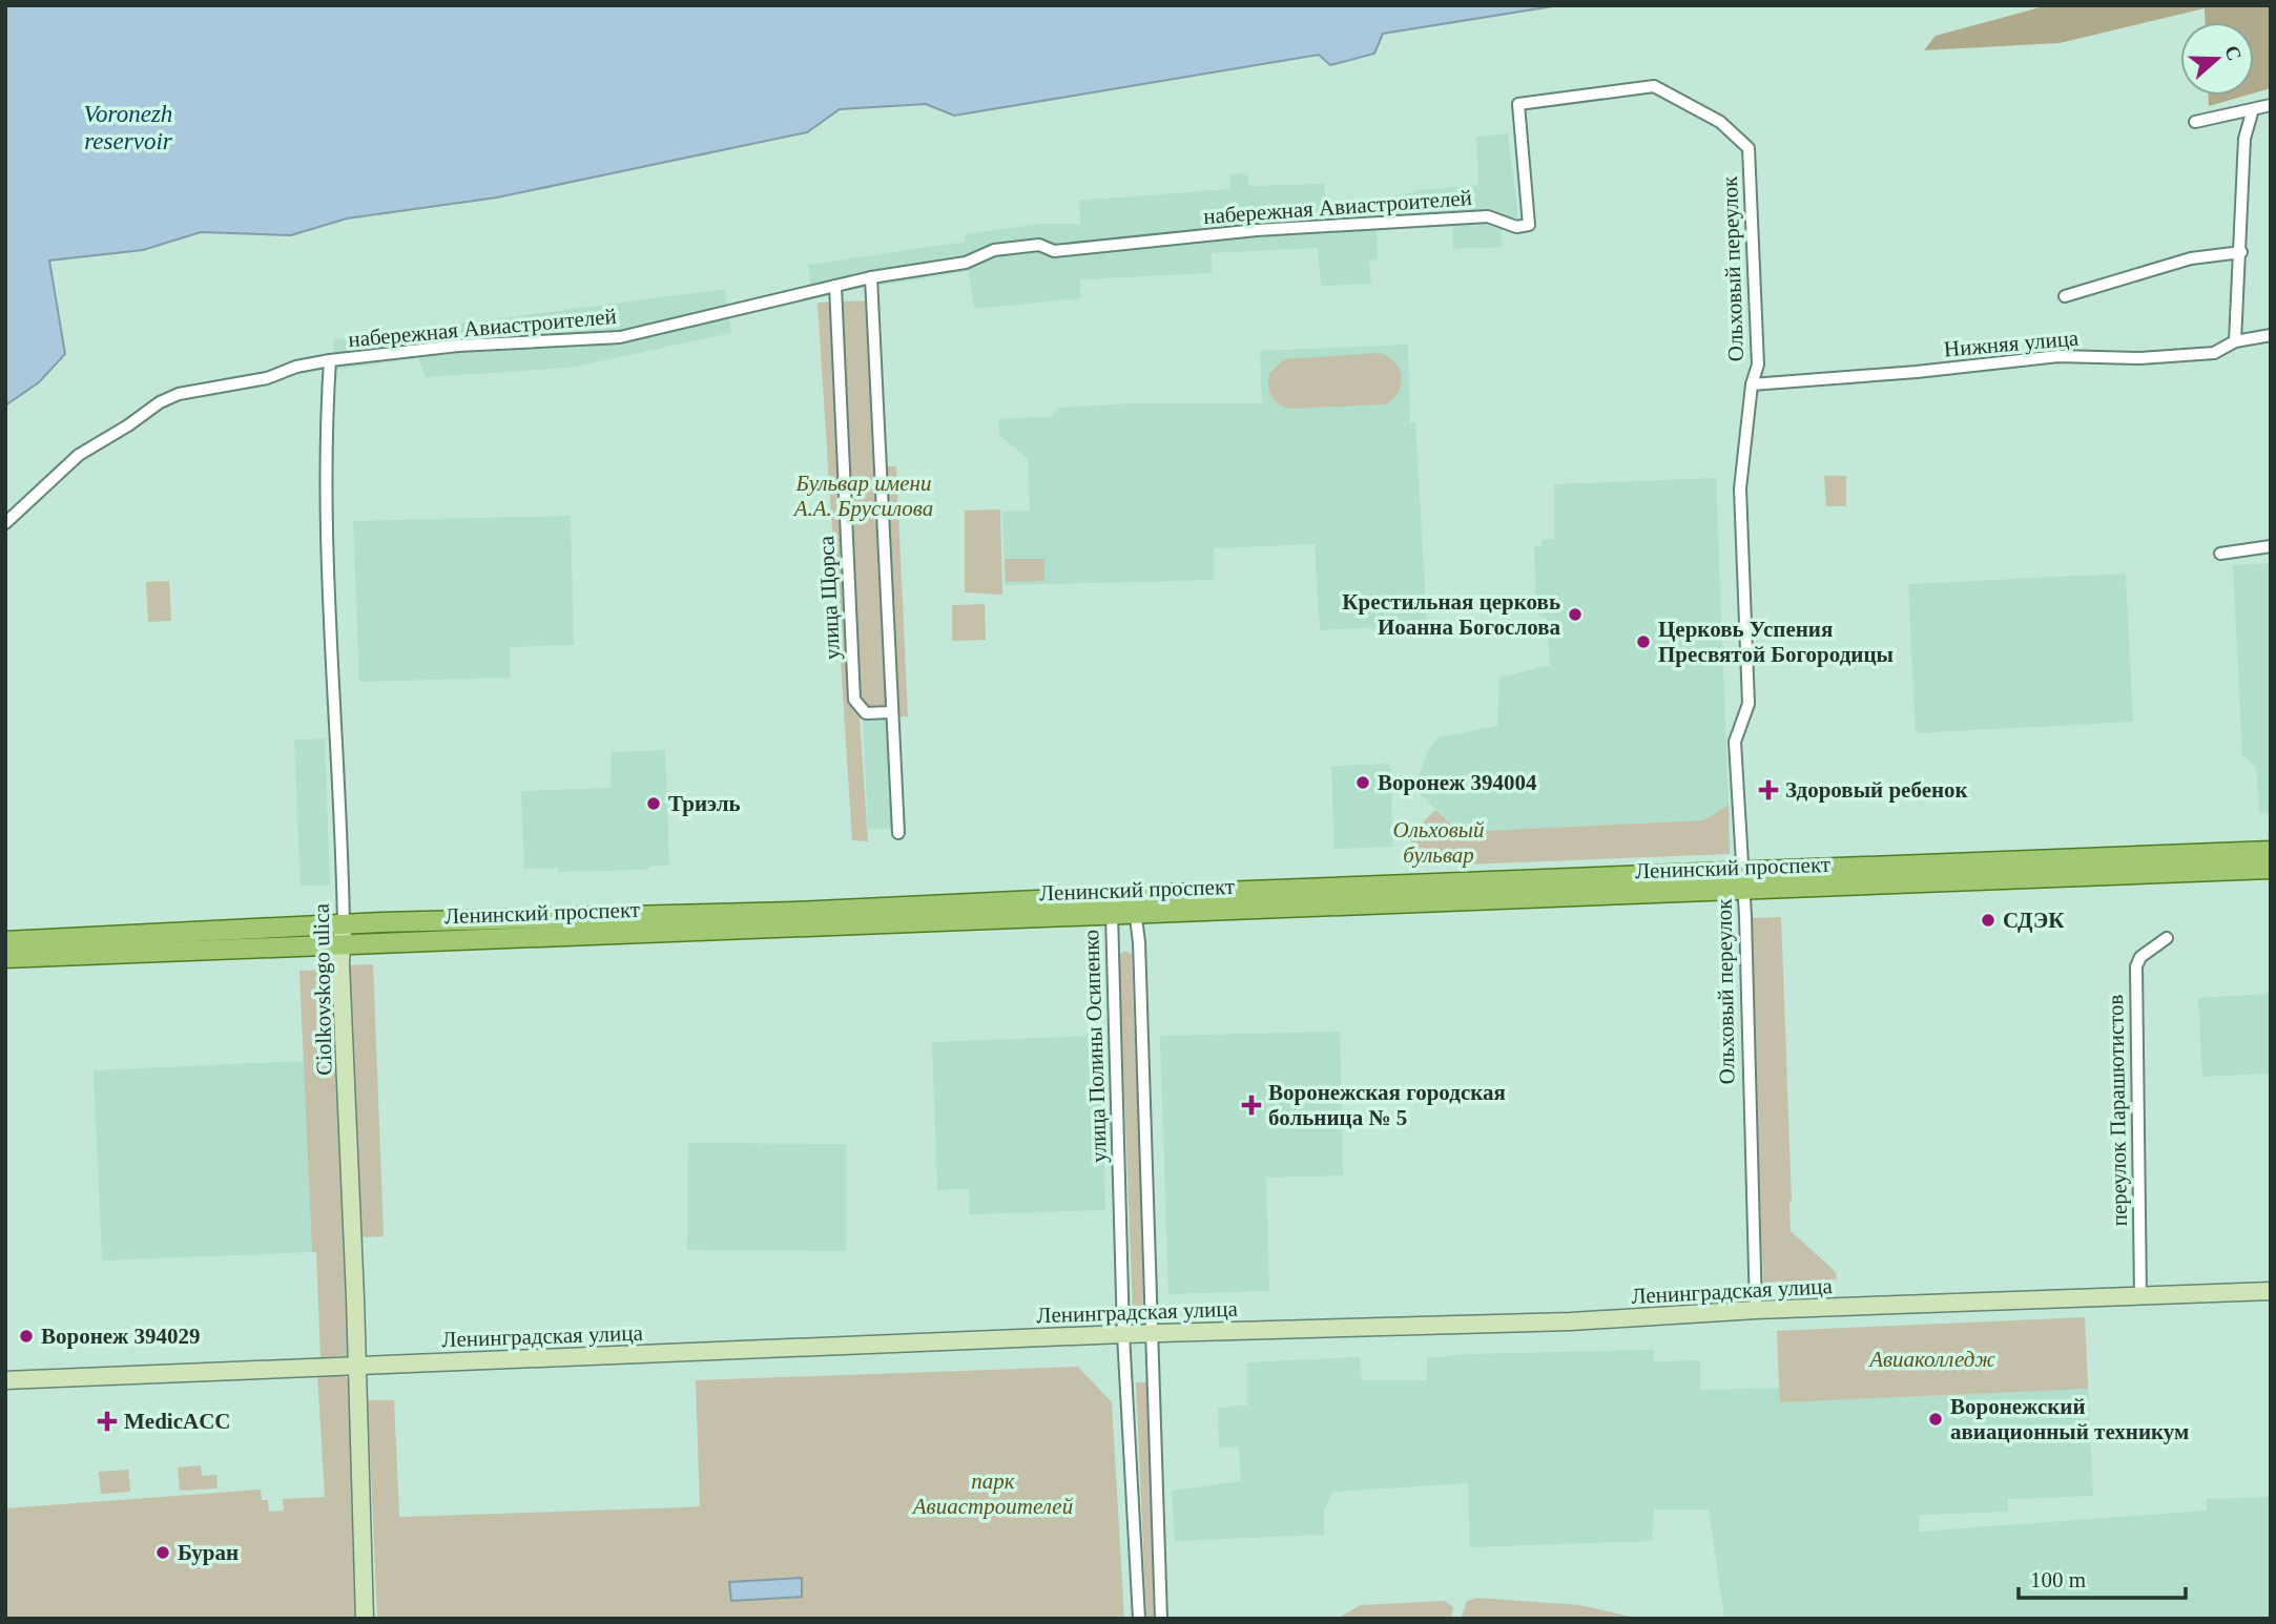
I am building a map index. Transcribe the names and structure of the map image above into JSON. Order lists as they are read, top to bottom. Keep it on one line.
{"streets":{"main road":["Ленинский проспект","Ciolkovskogo ulica","Ленинградская улица"],"street":["набережная Авиастроителей","Ольховый переулок","Нижняя улица","улица Щорса","улица Полины Осипенко","переулок Парашютистов"]},"crossings":[["набережная Авиастроителей","Ольховый переулок"],["набережная Авиастроителей","улица Щорса"],["набережная Авиастроителей","Ciolkovskogo ulica"],["Ольховый переулок","Нижняя улица"],["Ольховый переулок","Ленинский проспект"],["Ольховый переулок","Ленинградская улица"],["Ленинский проспект","Ciolkovskogo ulica"],["Ленинский проспект","улица Полины Осипенко"],["Ciolkovskogo ulica","Ленинградская улица"],["улица Полины Осипенко","Ленинградская улица"],["переулок Парашютистов","Ленинградская улица"]],"water":["Voronezh reservoir"],"parks":["Бульвар имени А.А. Брусилова","Ольховый бульвар","Авиаколледж","парк Авиастроителей"],"places":{"other":["Крестильная церковь Иоанна Богослова","Церковь Успения Пресвятой Богородицы","Воронеж 394004","Триэль","СДЭК","Воронеж 394029","Воронежский авиационный техникум","Буран"],"health":["Здоровый ребенок","Воронежская городская больница № 5","MedicACC"]},"scale_bar":"100 m","north":"right"}
